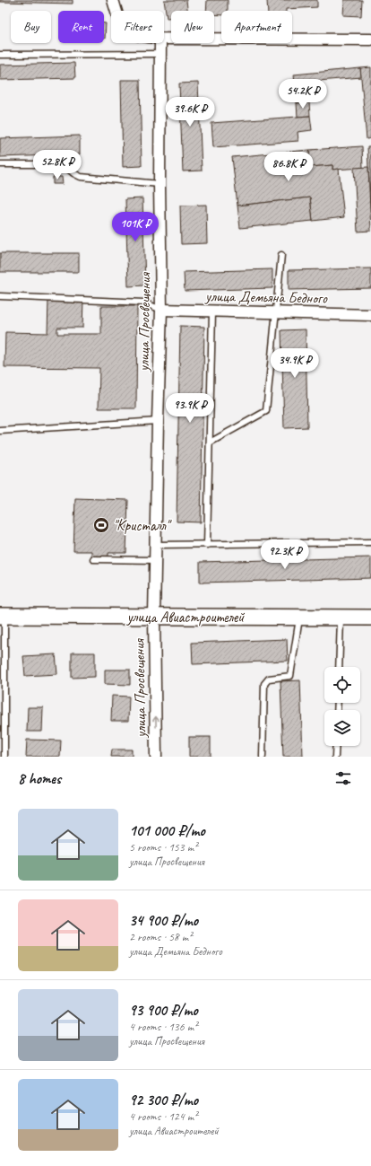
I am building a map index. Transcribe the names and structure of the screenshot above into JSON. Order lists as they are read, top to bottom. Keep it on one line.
{"streets":{"street":["улица Демьяна Бедного","улица Просвещения","улица Авиастроителей"]},"crossings":[["улица Демьяна Бедного","улица Просвещения"],["улица Просвещения","улица Авиастроителей"]],"places":{"sports":["\"Кристалл\""]},"page":{"chip":["Buy","Rent","Filters","New","Apartment"],"price":["54.2K ₽","39.6K ₽","52.8K ₽","86.8K ₽","101K ₽","34.9K ₽","93.9K ₽","92.3K ₽"],"heading":"8 homes","list":[{"name":"101 000 ₽/mo","note":"5 rooms · 153 m² · улица Просвещения"},{"name":"34 900 ₽/mo","note":"2 rooms · 58 m² · улица Демьяна Бедного"},{"name":"93 900 ₽/mo","note":"4 rooms · 136 m² · улица Просвещения"},{"name":"92 300 ₽/mo","note":"4 rooms · 124 m² · улица Авиастроителей"}]}}
